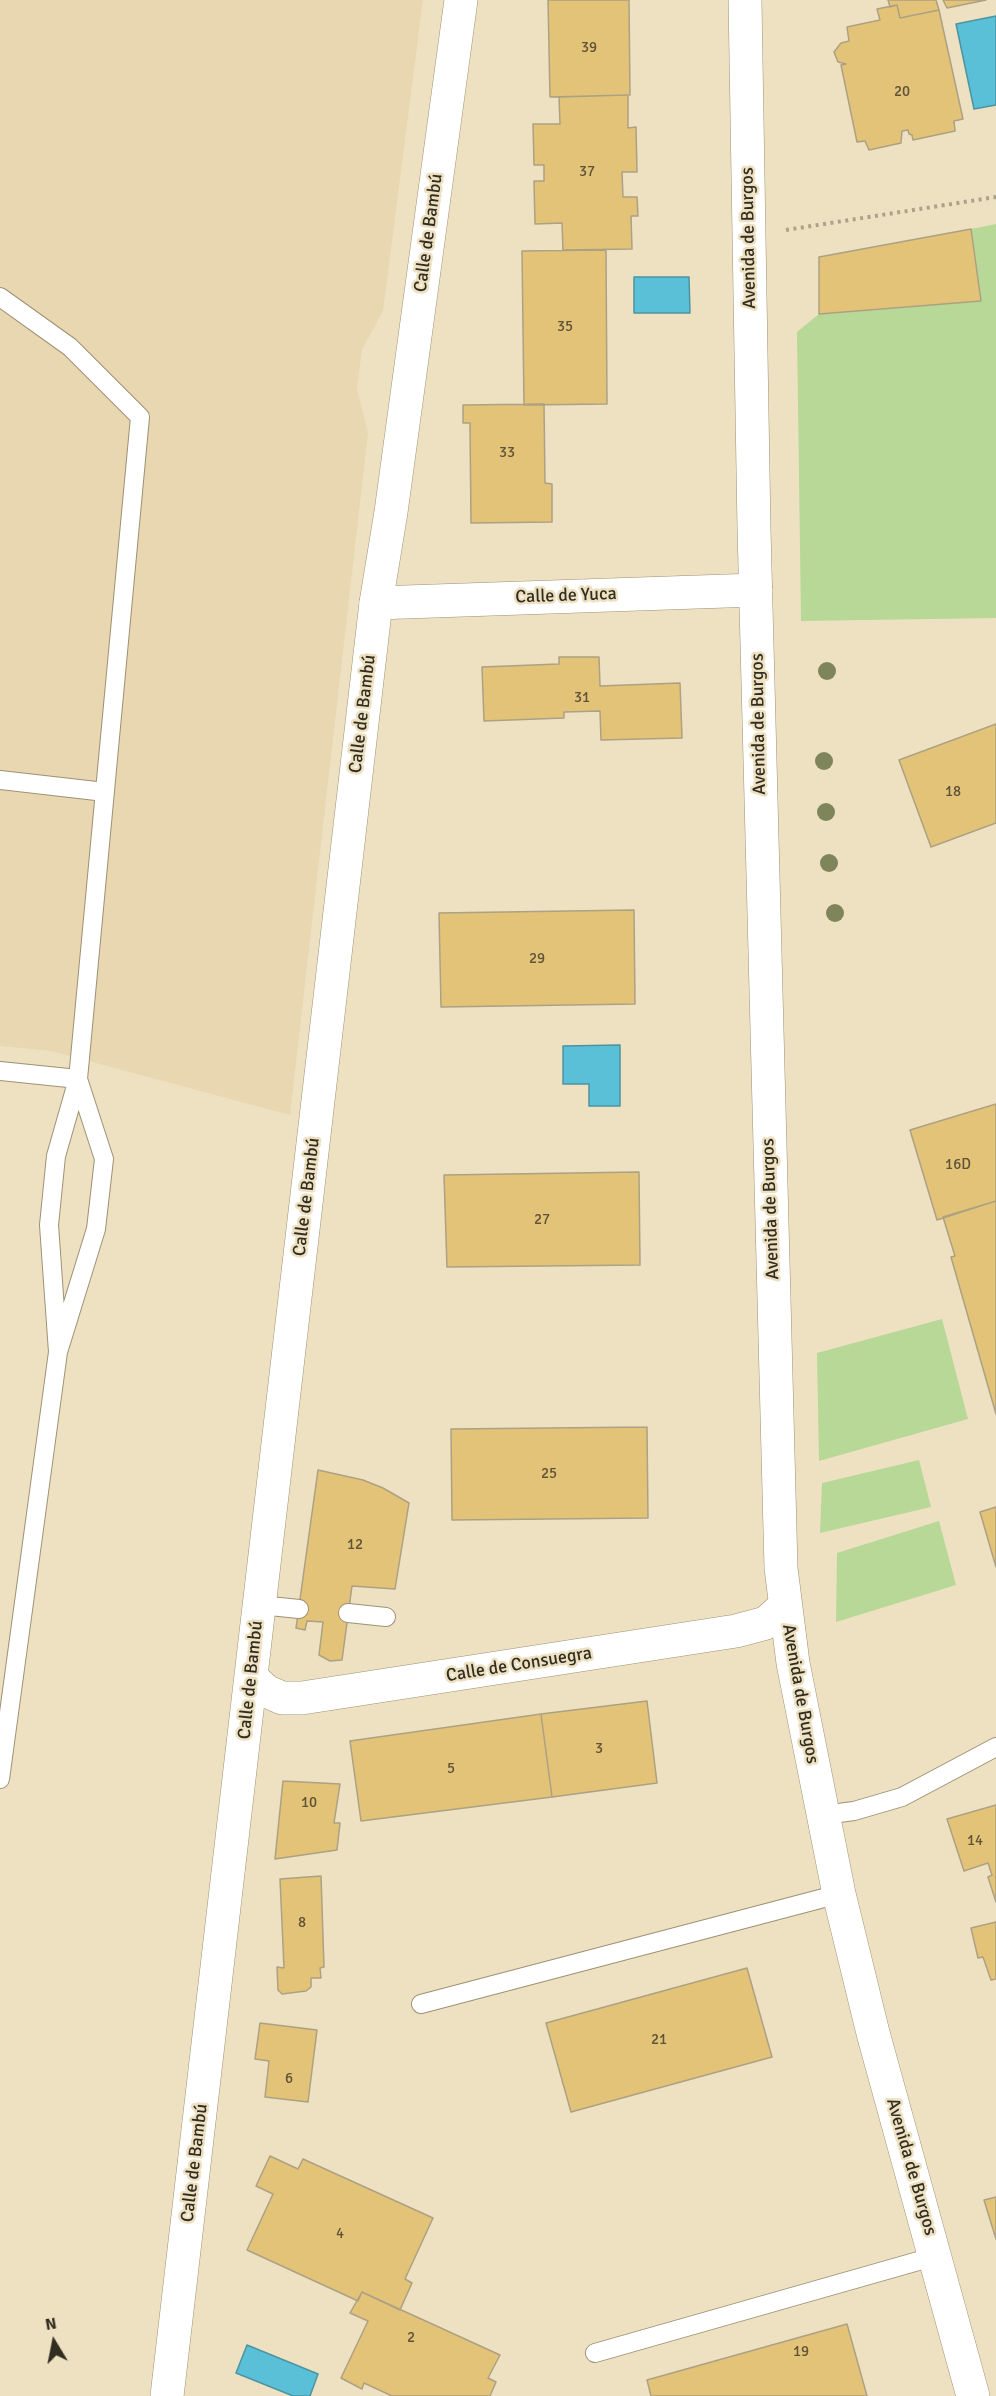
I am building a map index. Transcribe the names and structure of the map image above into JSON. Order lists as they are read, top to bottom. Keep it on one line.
{"streets":{"street":["Calle de Bambú","Avenida de Burgos","Calle de Yuca","Calle de Consuegra"]},"crossings":[["Calle de Bambú","Calle de Yuca"],["Calle de Bambú","Calle de Consuegra"],["Avenida de Burgos","Calle de Yuca"],["Avenida de Burgos","Calle de Consuegra"]],"house_numbers":["39","20","37","35","33","31","18","29","16D","27","25","12","3","5","10","14","8","21","6","4","2","19"],"north":"top"}
